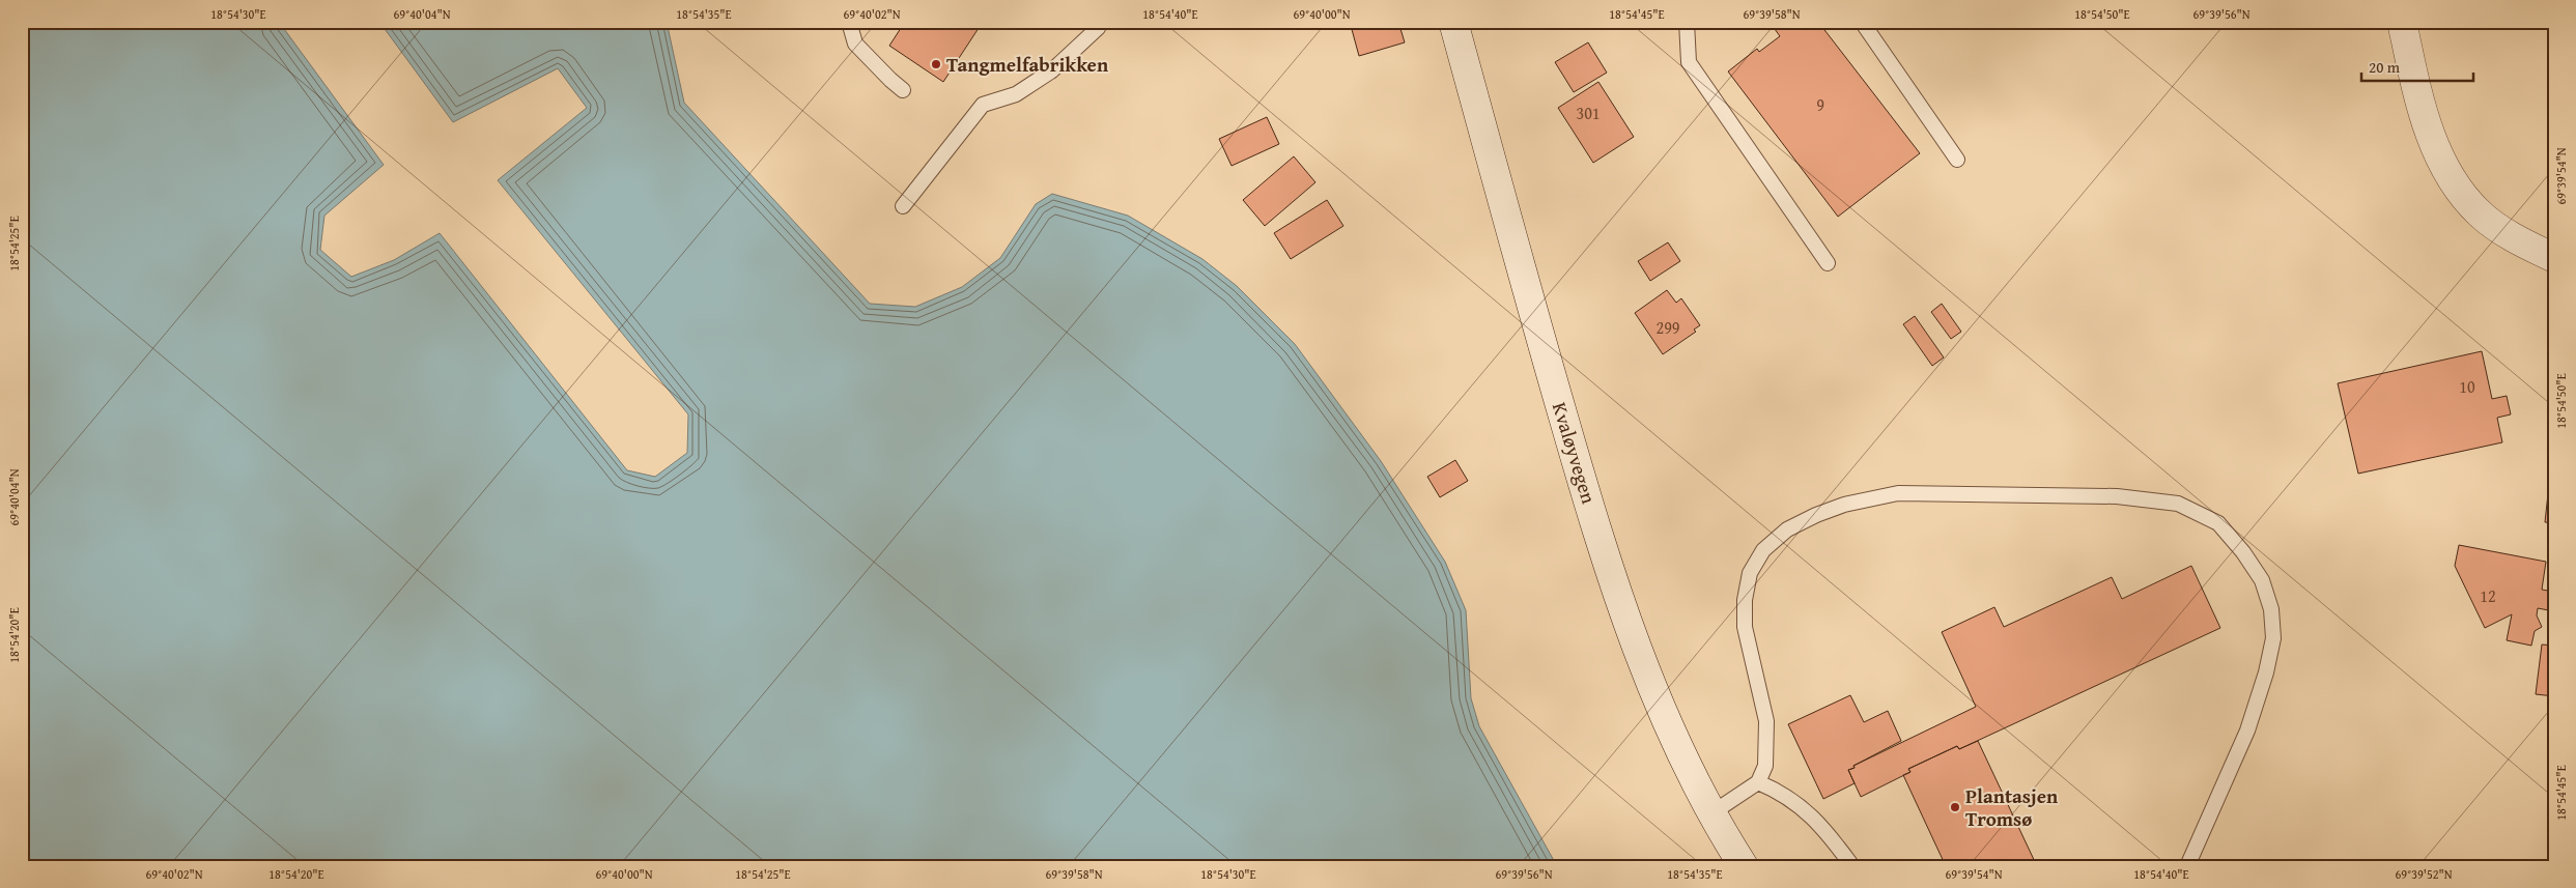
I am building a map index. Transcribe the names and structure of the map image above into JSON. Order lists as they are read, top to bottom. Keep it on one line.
{"streets":{"street":["Kvaløyvegen"]},"places":["Tangmelfabrikken","Plantasjen Tromsø"],"house_numbers":["9","301","299","10","12"],"scale_bar":"20 m","coordinates":["18°54'30\"E","69°40'04\"N","18°54'35\"E","69°40'02\"N","18°54'40\"E","69°40'00\"N","18°54'45\"E","69°39'58\"N","18°54'50\"E","69°39'56\"N","69°39'54\"N","18°54'25\"E","18°54'20\"E","69°39'52\"N"]}
